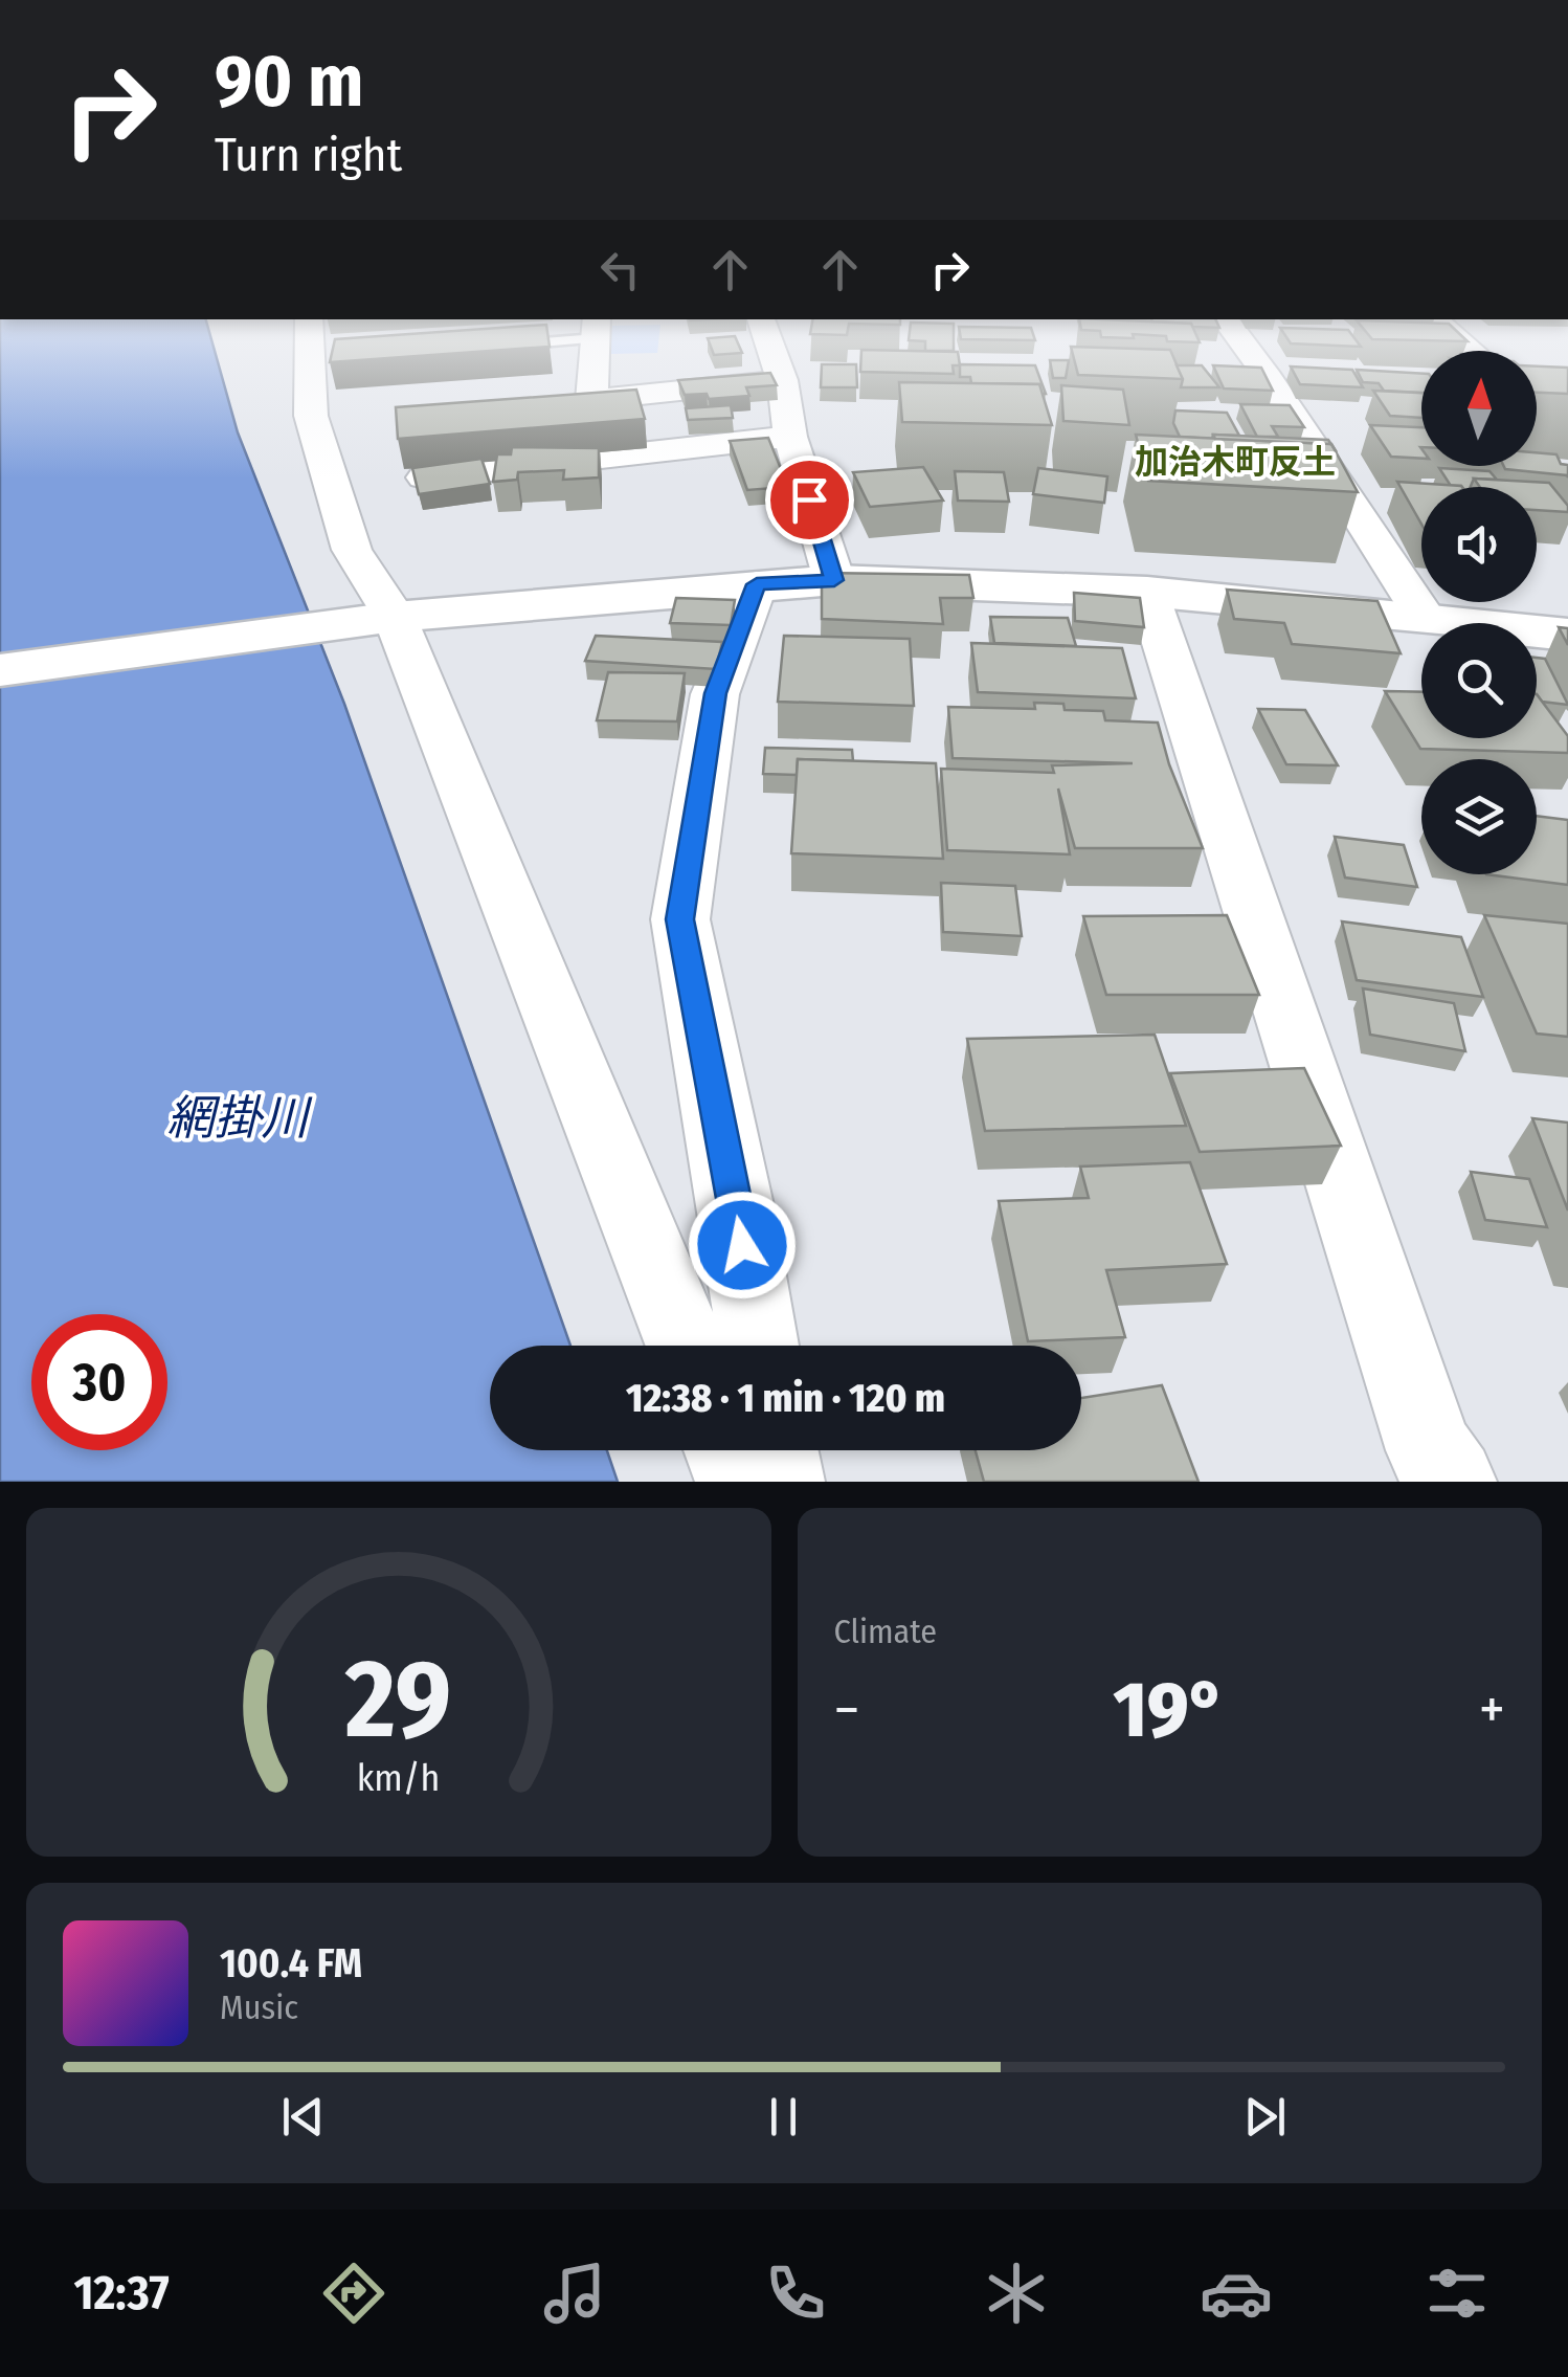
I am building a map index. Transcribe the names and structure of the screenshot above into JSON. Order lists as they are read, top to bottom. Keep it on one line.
{"districts":["加治木町反土"],"water":["網掛川"],"north":"top","page":{"turn":["90 m","Turn right"],"limit":"30","trip":"12:38 · 1 min · 120 m","tile":"Climate","heat":["−","19°","+"],"song":["100.4 FM","Music"],"tabs":"12:37","gauge":["29","km/h"]}}
